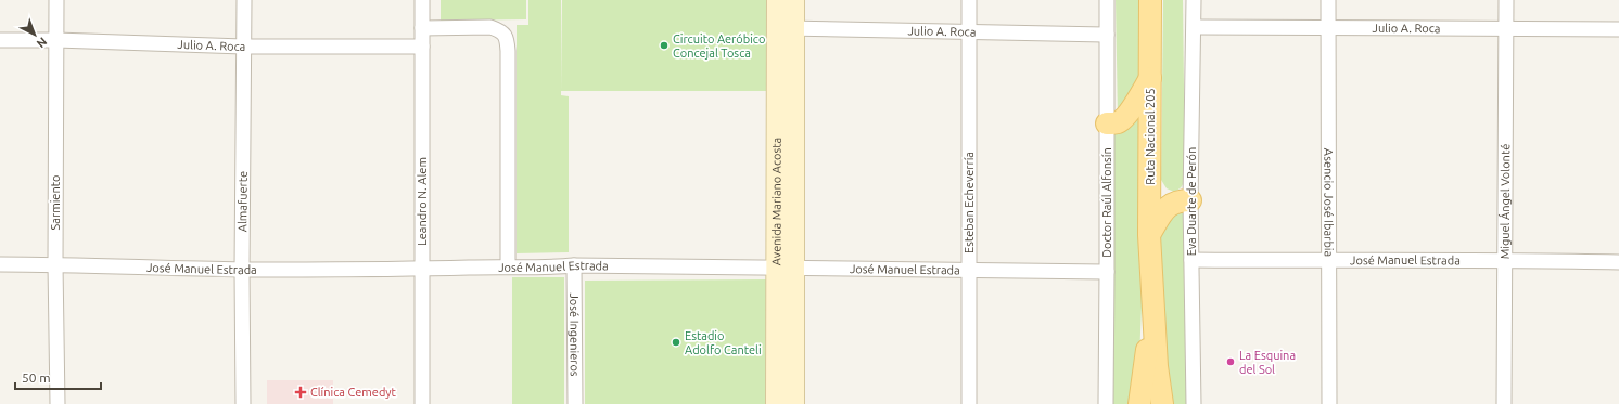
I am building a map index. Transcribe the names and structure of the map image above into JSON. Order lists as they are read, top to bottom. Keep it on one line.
{"streets":{"main road":["Ruta Nacional 205","Avenida Mariano Acosta"],"street":["Julio A. Roca","Almafuerte","Leandro N. Alem","Eva Duarte de Perón","Asencio José Ibarbia","Miguel Ángel Volonté","Sarmiento","Esteban Echeverría","Doctor Raúl Alfonsín","José Manuel Estrada","José Ingenieros"]},"crossings":[["Julio A. Roca","Almafuerte"],["Julio A. Roca","Leandro N. Alem"],["Julio A. Roca","Avenida Mariano Acosta"],["Julio A. Roca","Eva Duarte de Perón"],["Julio A. Roca","Asencio José Ibarbia"],["Julio A. Roca","Miguel Ángel Volonté"],["Julio A. Roca","Sarmiento"],["Julio A. Roca","Esteban Echeverría"],["Julio A. Roca","Doctor Raúl Alfonsín"],["Almafuerte","José Manuel Estrada"],["Leandro N. Alem","José Manuel Estrada"],["Avenida Mariano Acosta","José Manuel Estrada"],["Eva Duarte de Perón","José Manuel Estrada"],["Asencio José Ibarbia","José Manuel Estrada"],["Miguel Ángel Volonté","José Manuel Estrada"],["Sarmiento","José Manuel Estrada"],["Esteban Echeverría","José Manuel Estrada"],["Doctor Raúl Alfonsín","José Manuel Estrada"],["José Manuel Estrada","José Ingenieros"]],"places":{"other":["Circuito Aeróbico Concejal Tosca","Estadio Adolfo Canteli","La Esquina del Sol"],"health":["Clínica Cemedyt"]},"scale_bar":"50 m","north":"bottom right"}
